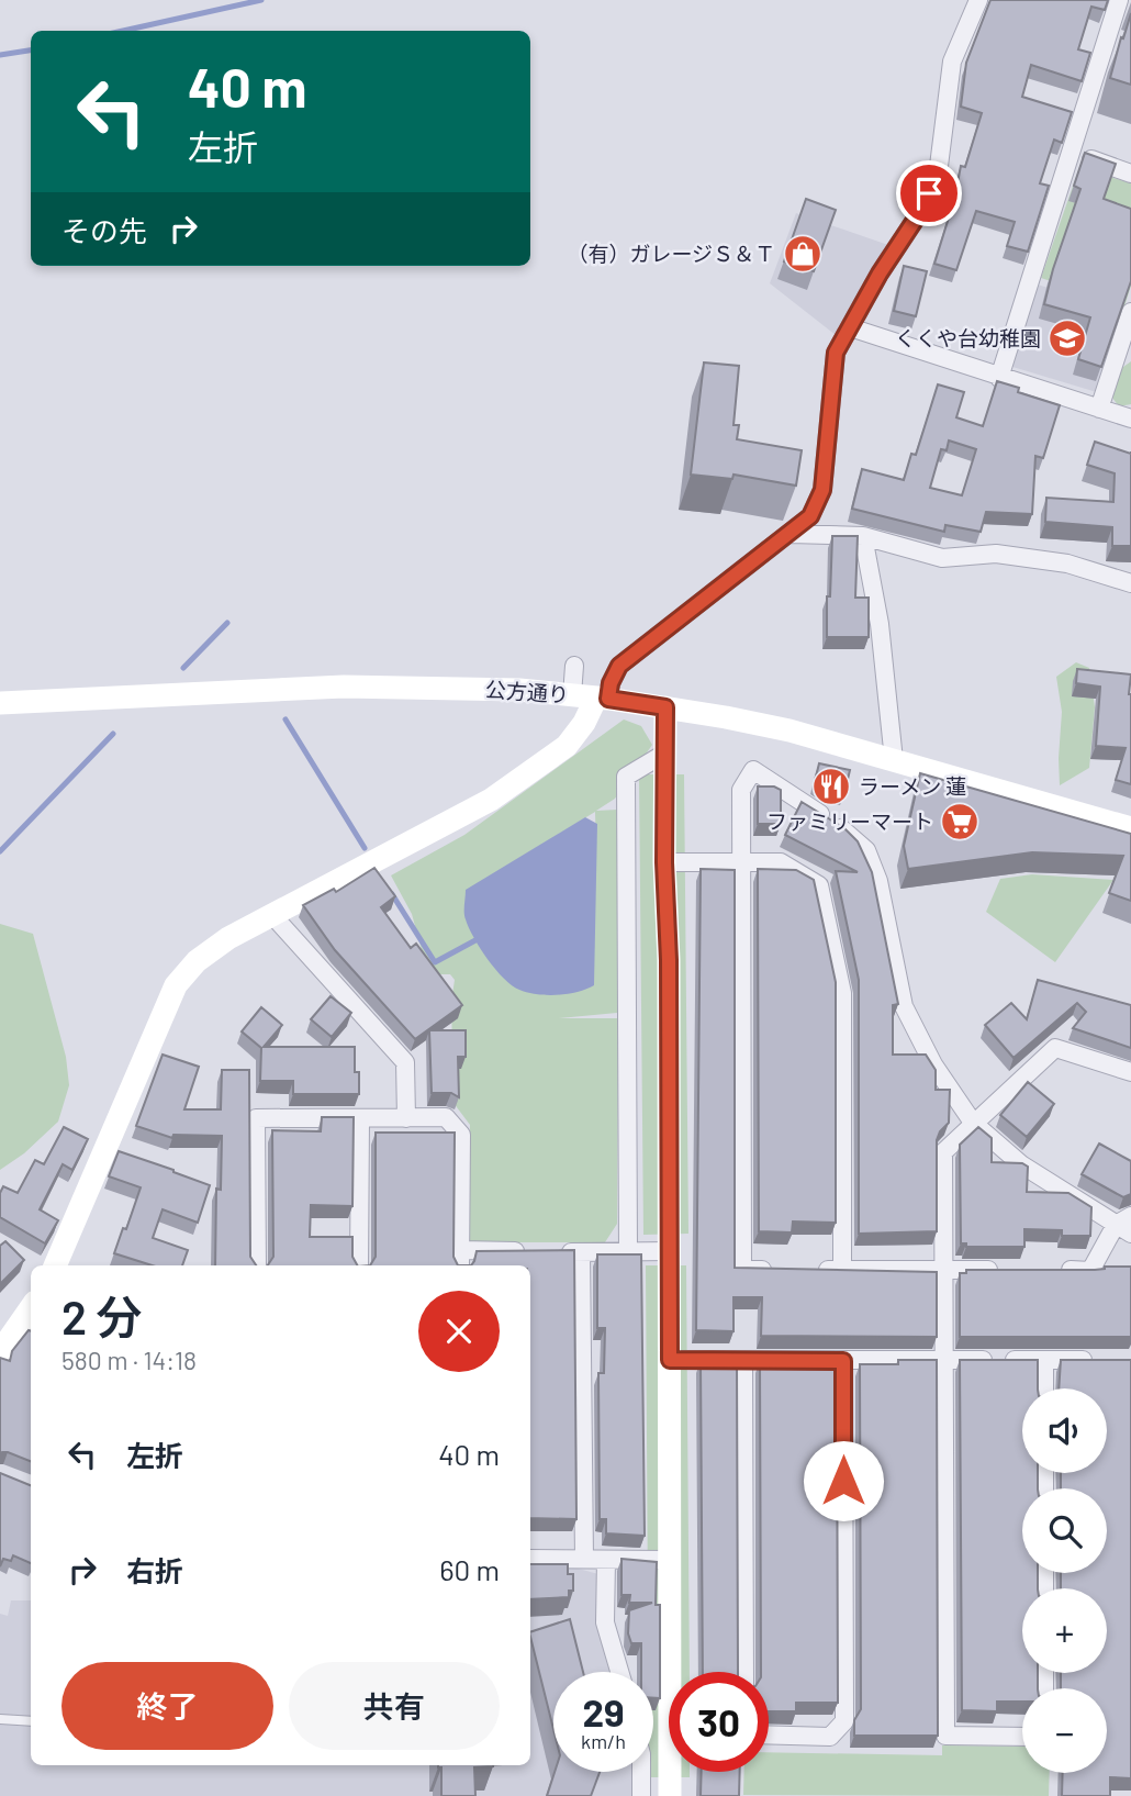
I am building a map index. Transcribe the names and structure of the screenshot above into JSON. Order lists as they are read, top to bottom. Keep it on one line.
{"streets":{"street":["公方通り"]},"places":{"shop":["（有）ガレージＳ＆Ｔ"],"school or university":["くくや台幼稚園"],"restaurant":["ラーメン 蓮"],"supermarket":["ファミリーマート"]},"page":{"turn":["40 m","左折"],"then":"その先","heading":["2 分","580 m · 14:18"],"map_buttons":["+","−"],"list":[{"name":"左折","value":"40 m"},{"name":"右折","value":"60 m"}],"buttons":["終了","共有"],"speed":"29 km/h","limit":"30"}}
